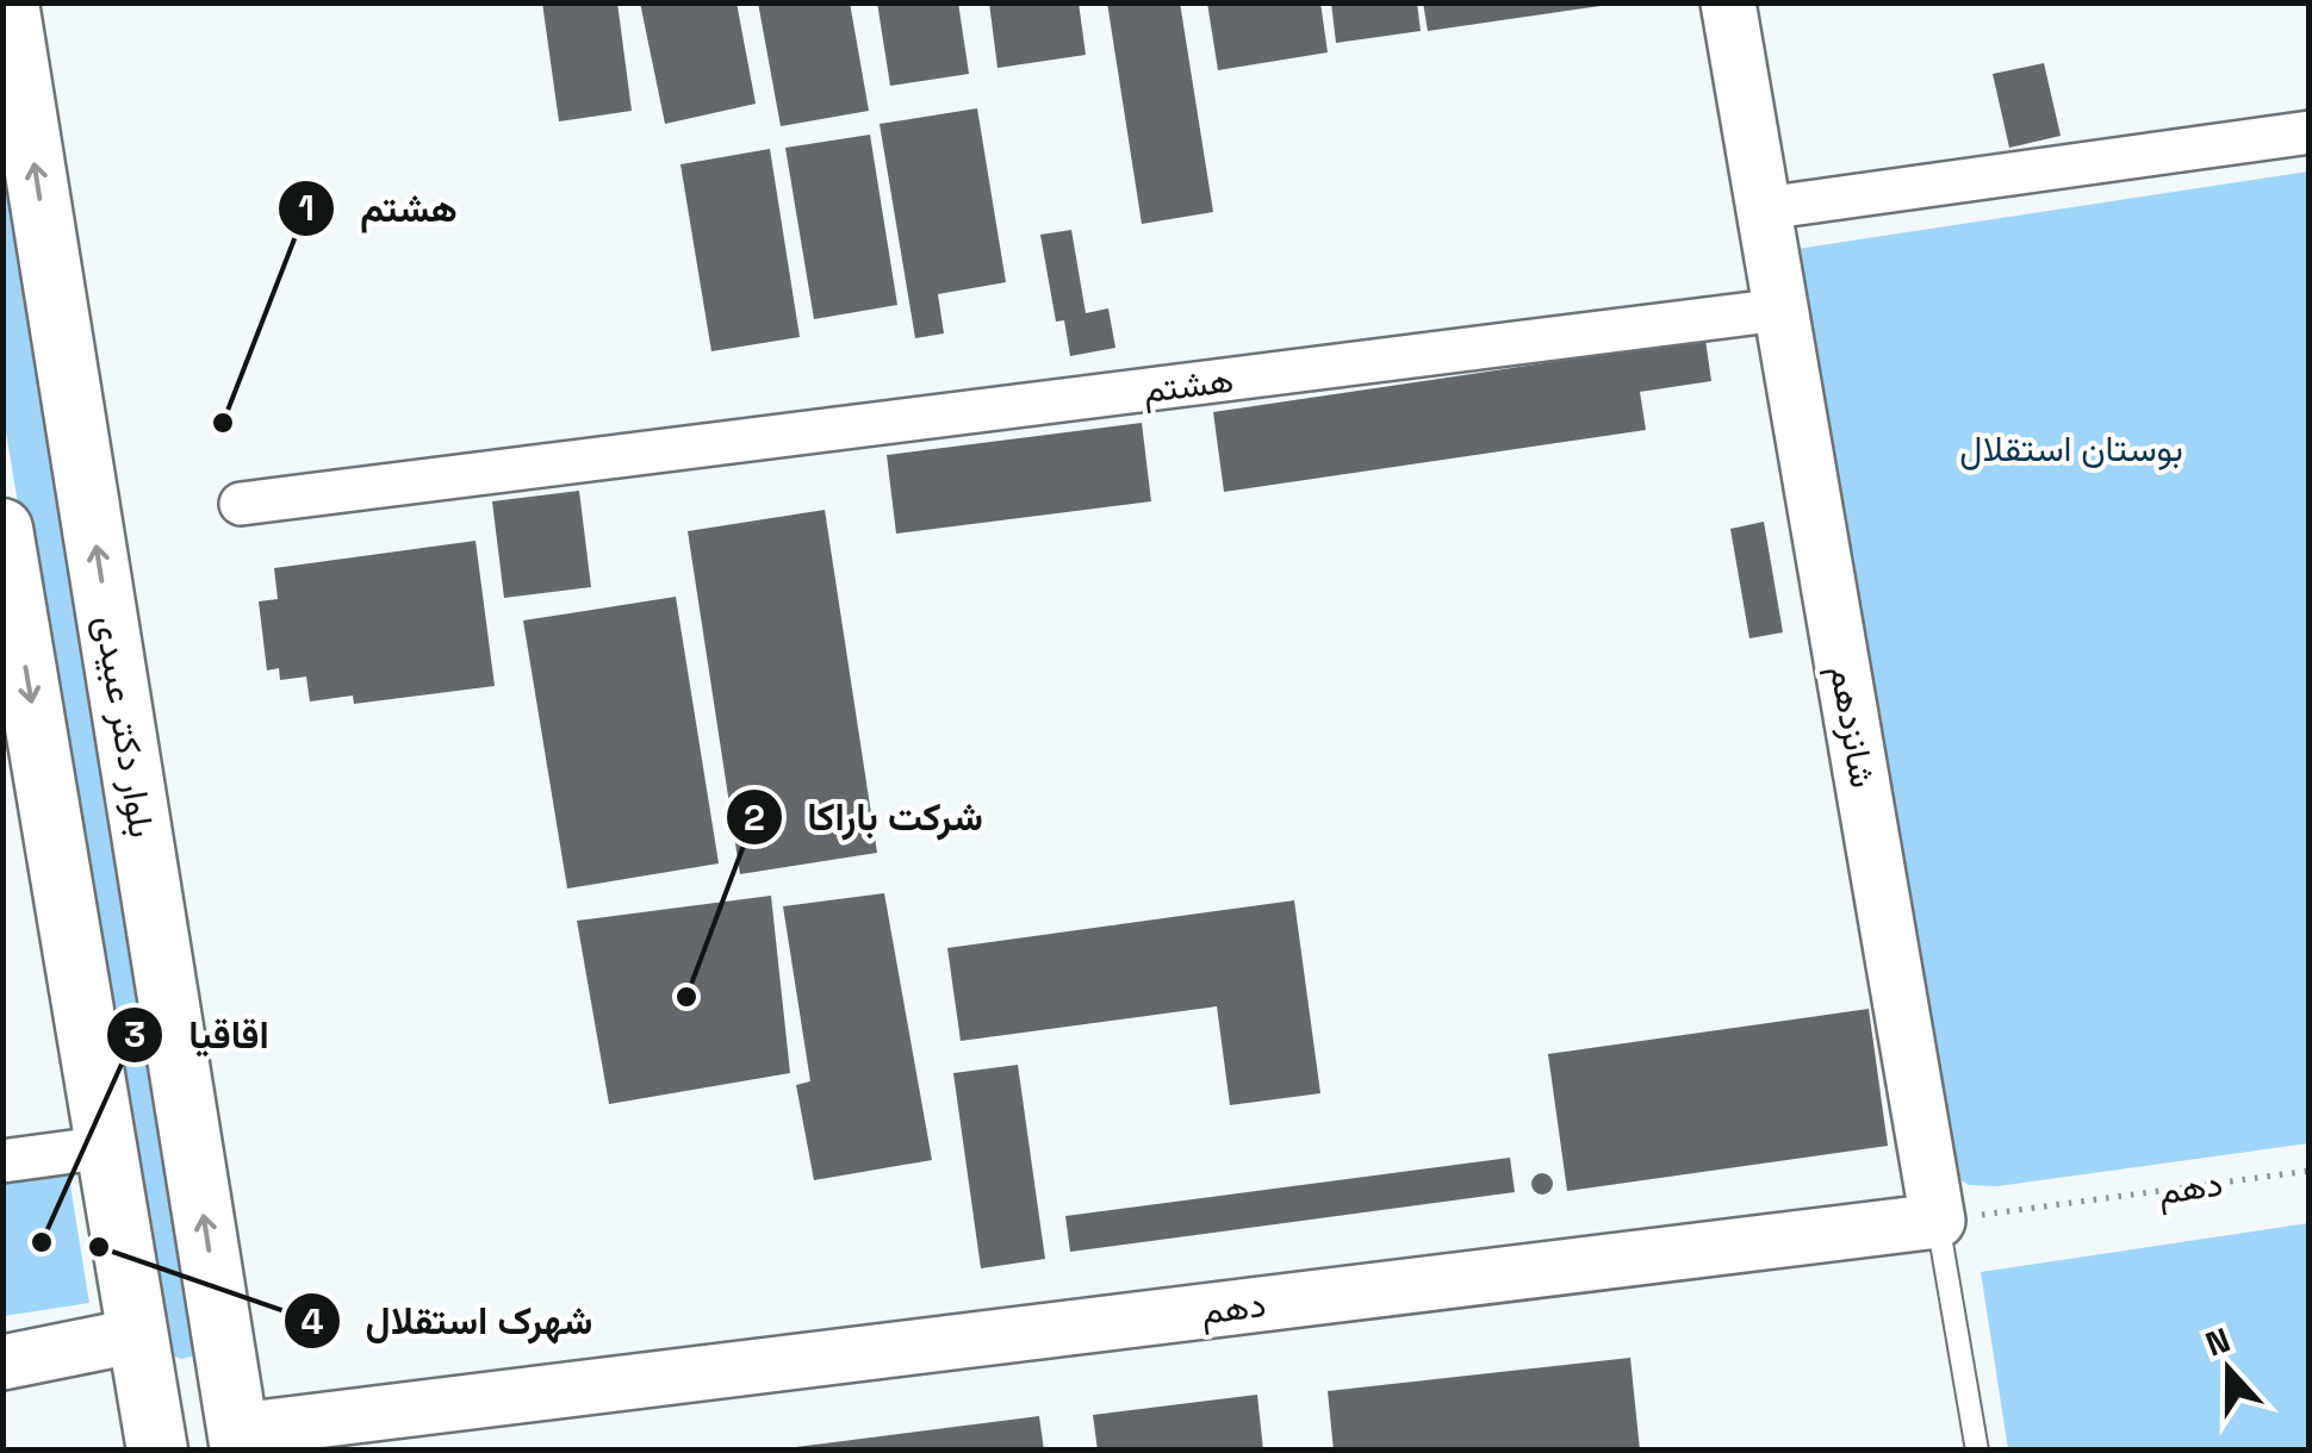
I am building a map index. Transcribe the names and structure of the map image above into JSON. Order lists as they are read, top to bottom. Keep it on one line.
{"streets":{"main road":["بلوار دکتر عبیدی","دهم"],"street":["هشتم","شانزدهم"]},"crossings":[["هشتم","شانزدهم"],["بلوار دکتر عبیدی","دهم"],["شانزدهم","دهم"]],"parks":["بوستان استقلال"],"places":["هشتم","شرکت باراکا","اقاقیا","شهرک استقلال"],"north":"top"}
